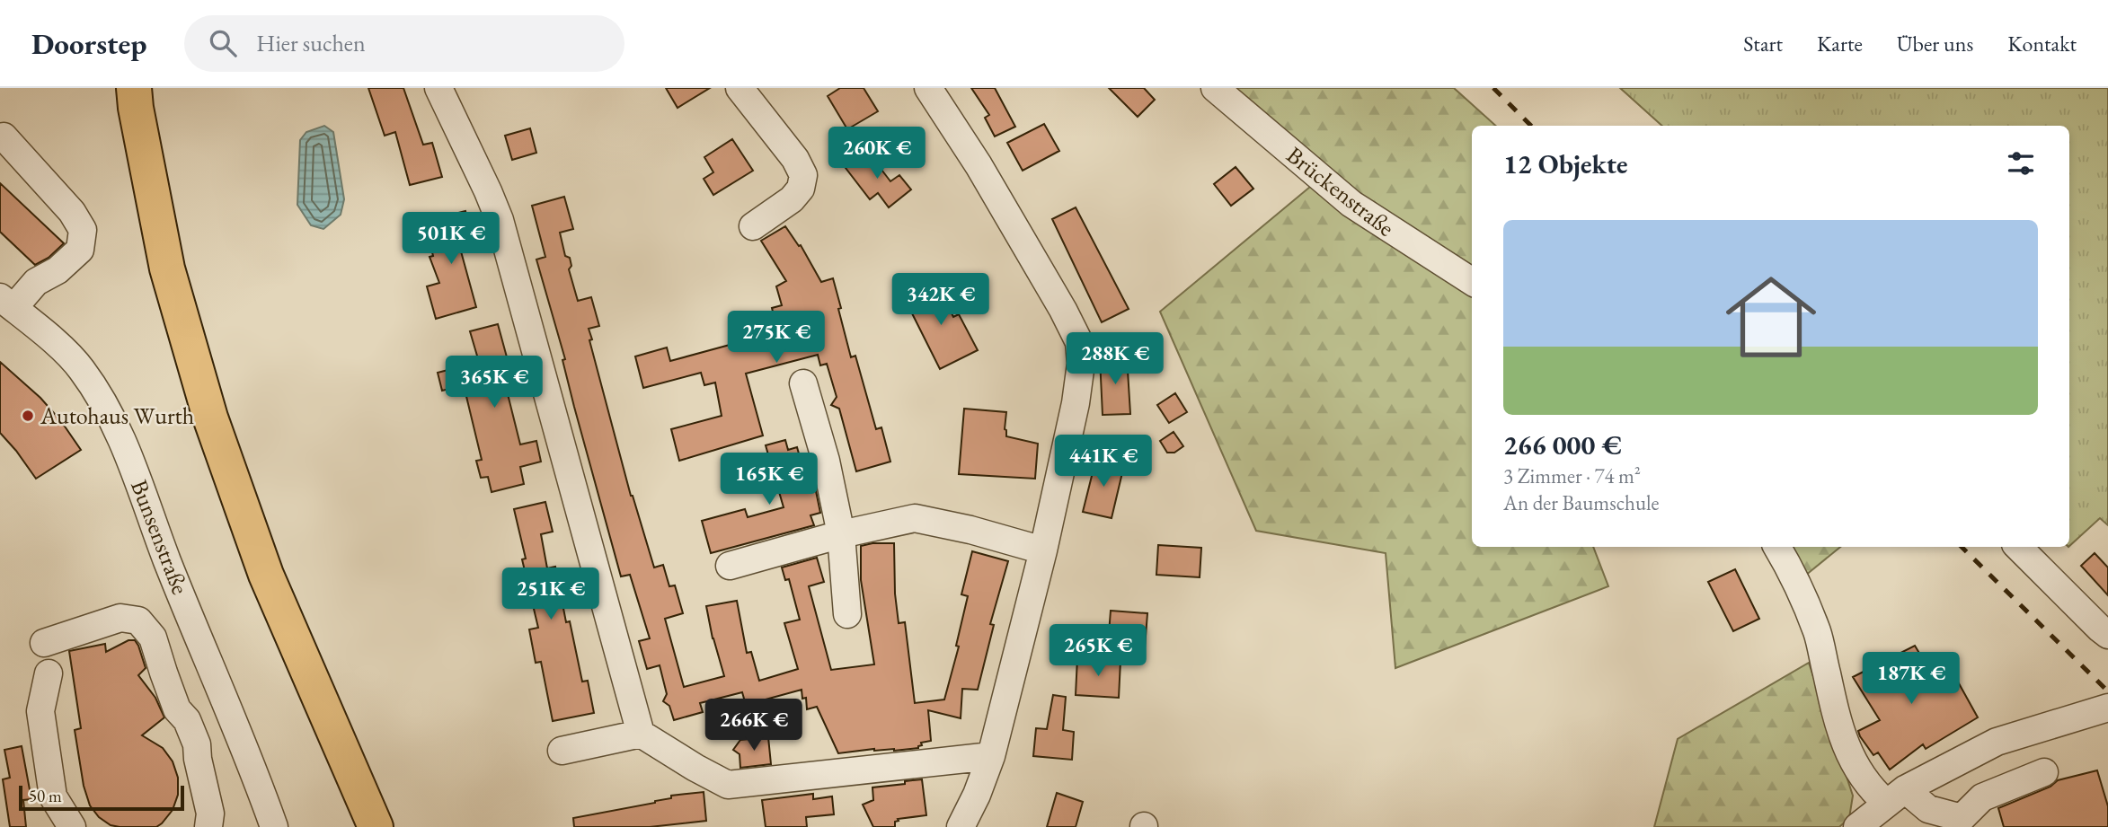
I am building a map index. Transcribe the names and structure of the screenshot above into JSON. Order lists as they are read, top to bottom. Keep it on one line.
{"streets":{"street":["Brückenstraße","Bunsenstraße"]},"places":["Autohaus Wurth"],"scale_bar":"50 m","page":{"header":"Doorstep","search":"Hier suchen","nav":["Start","Karte","Über uns","Kontakt"],"heading":"12 Objekte","price":["260K €","501K €","342K €","275K €","288K €","365K €","441K €","165K €","251K €","265K €","187K €","266K €"],"list":[{"name":"266 000 €","note":"3 Zimmer · 74 m² · An der Baumschule"}],"scale":"50 m"}}
